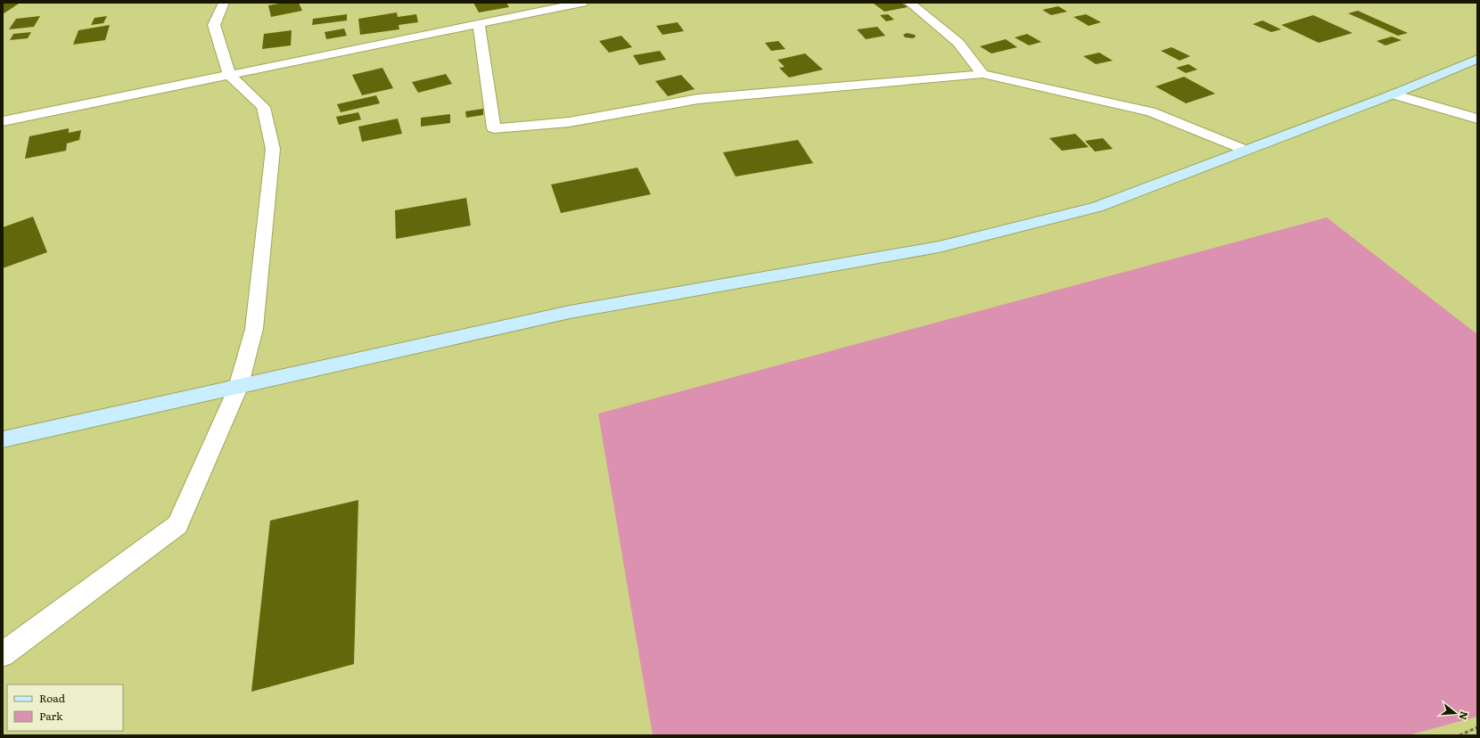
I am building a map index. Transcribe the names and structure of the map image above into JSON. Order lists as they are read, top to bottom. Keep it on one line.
{"legend":["Road","Park"],"north":"right"}
